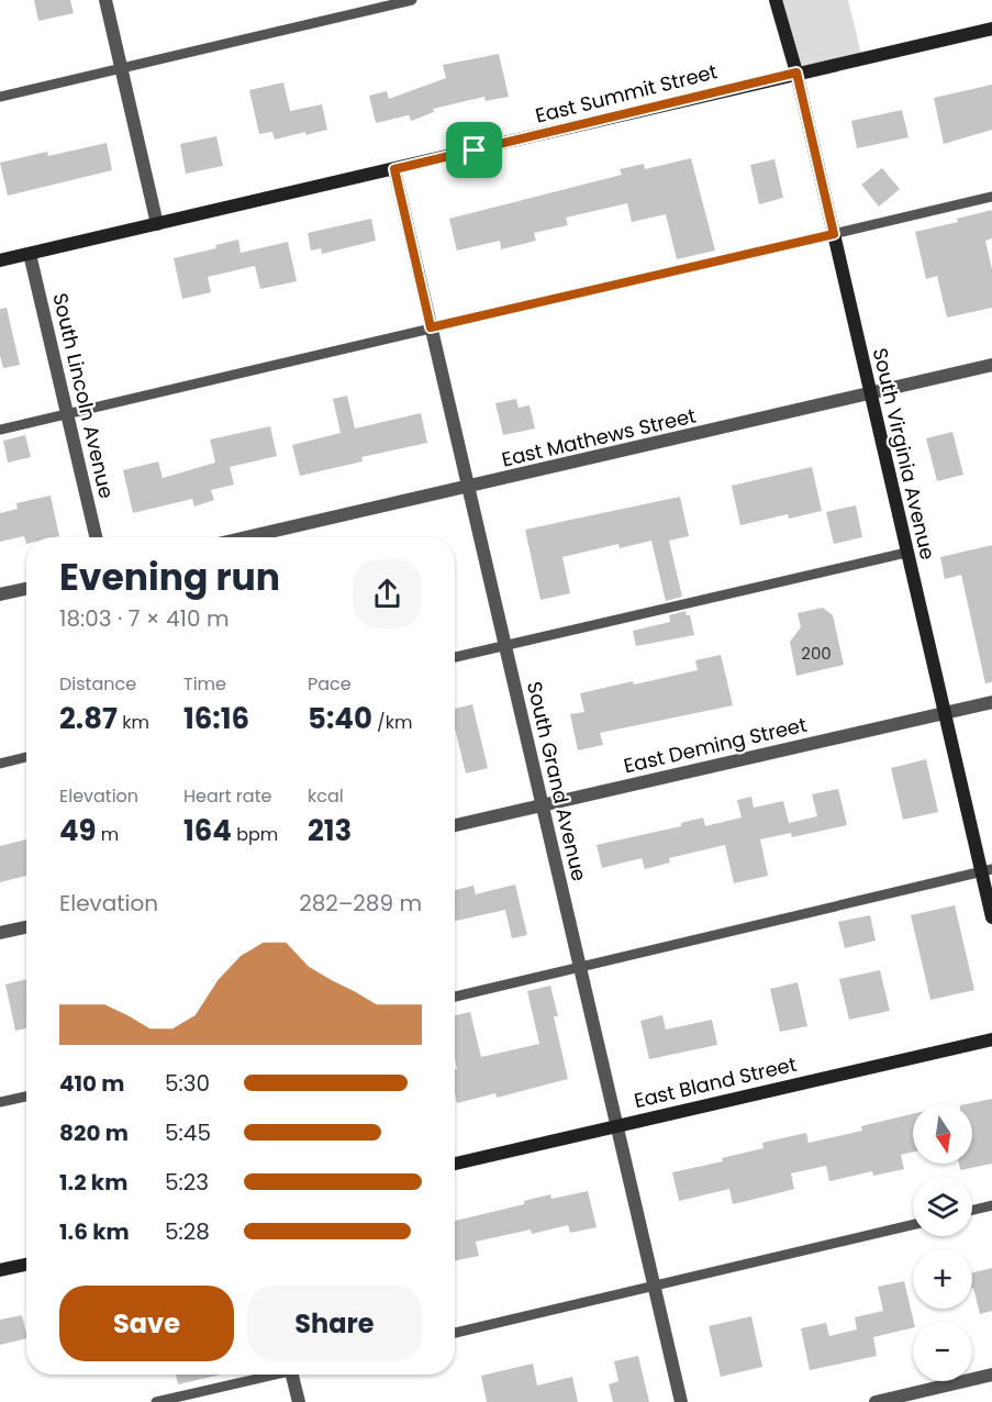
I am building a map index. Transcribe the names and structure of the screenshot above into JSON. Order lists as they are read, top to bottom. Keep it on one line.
{"streets":{"street":["East Summit Street","South Lincoln Avenue","East Mathews Street","South Virginia Avenue","East Deming Street","South Grand Avenue","East Bland Street"]},"crossings":[["East Summit Street","South Lincoln Avenue"],["East Summit Street","South Virginia Avenue"],["East Summit Street","South Grand Avenue"],["East Mathews Street","South Virginia Avenue"],["East Mathews Street","South Grand Avenue"],["South Virginia Avenue","East Deming Street"],["East Deming Street","South Grand Avenue"],["South Grand Avenue","East Bland Street"]],"house_numbers":["200"],"north":"bottom","page":{"heading":["Evening run","18:03 · 7 × 410 m"],"stats":[["Distance","2.87 km"],["Time","16:16"],["Pace","5:40 /km"],["Elevation","49 m"],["Heart rate","164 bpm"],["kcal","213"]],"chart":["Elevation","282–289 m"],"list":[{"name":"410 m","note":"5:30"},{"name":"820 m","note":"5:45"},{"name":"1.2 km","note":"5:23"},{"name":"1.6 km","note":"5:28"}],"map_buttons":["+","−"],"buttons":["Save","Share"]}}
